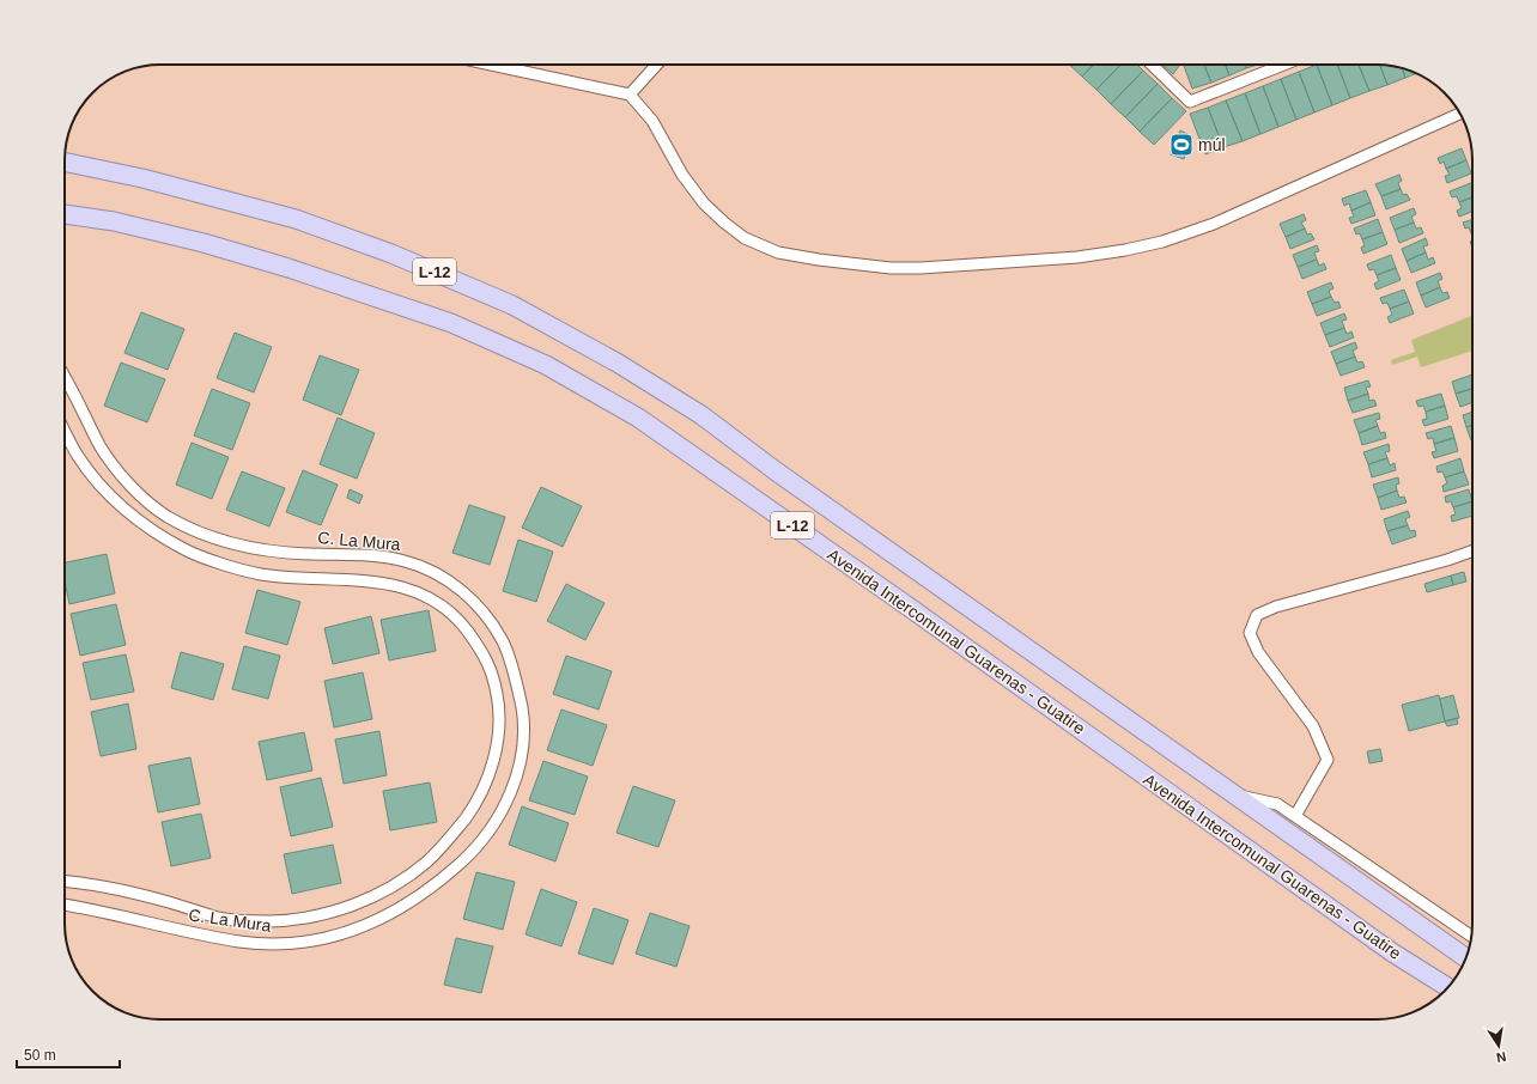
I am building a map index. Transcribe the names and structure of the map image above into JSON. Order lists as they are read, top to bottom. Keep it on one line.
{"streets":{"highway":["L-12","Avenida Intercomunal Guarenas - Guatire"],"street":["C. La Mura"]},"places":{"sports":["múl"]},"scale_bar":"50 m","north":"bottom"}
